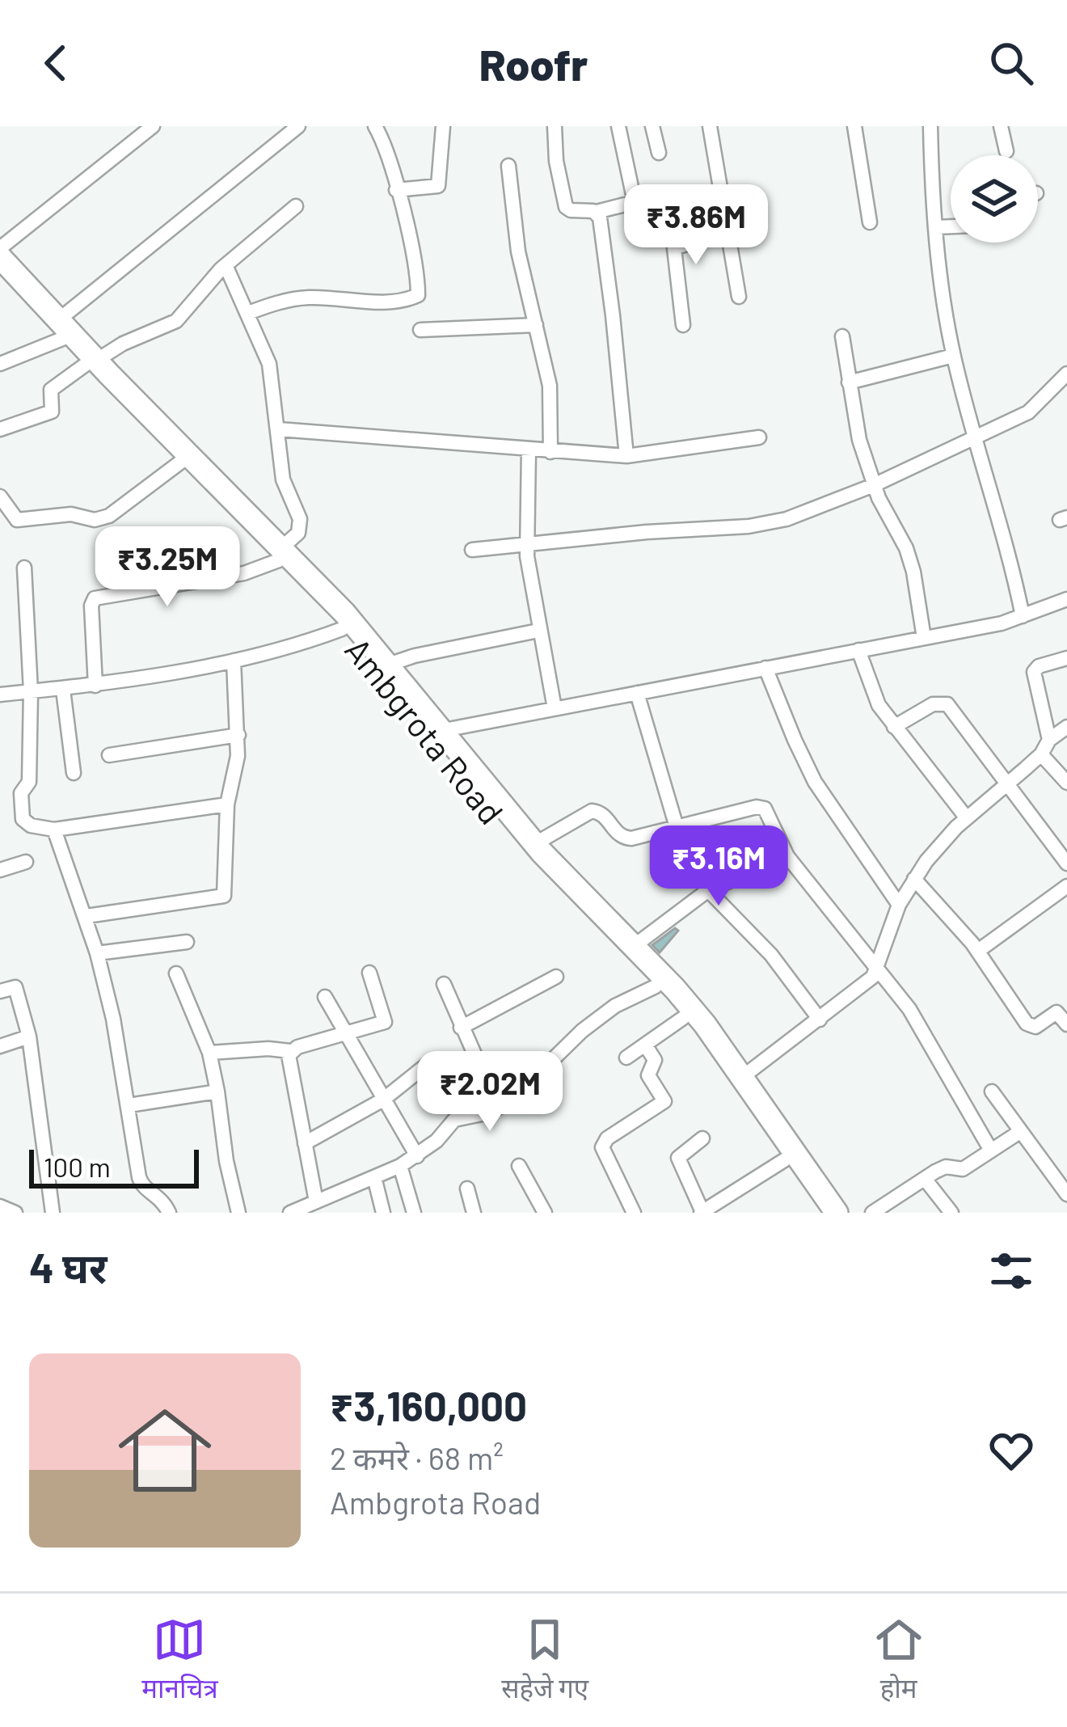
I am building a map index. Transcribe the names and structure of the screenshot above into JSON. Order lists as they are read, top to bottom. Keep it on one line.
{"streets":{"main road":["Ambgrota Road"]},"scale_bar":"100 m","page":{"header":"Roofr","price":["₹3.86M","₹3.25M","₹3.16M","₹2.02M"],"scale":"100 m","heading":"4 घर","list":[{"name":"₹3,160,000","note":"2 कमरे · 68 m² · Ambgrota Road"}],"tabs":["मानचित्र","सहेजे गए","होम"]}}
